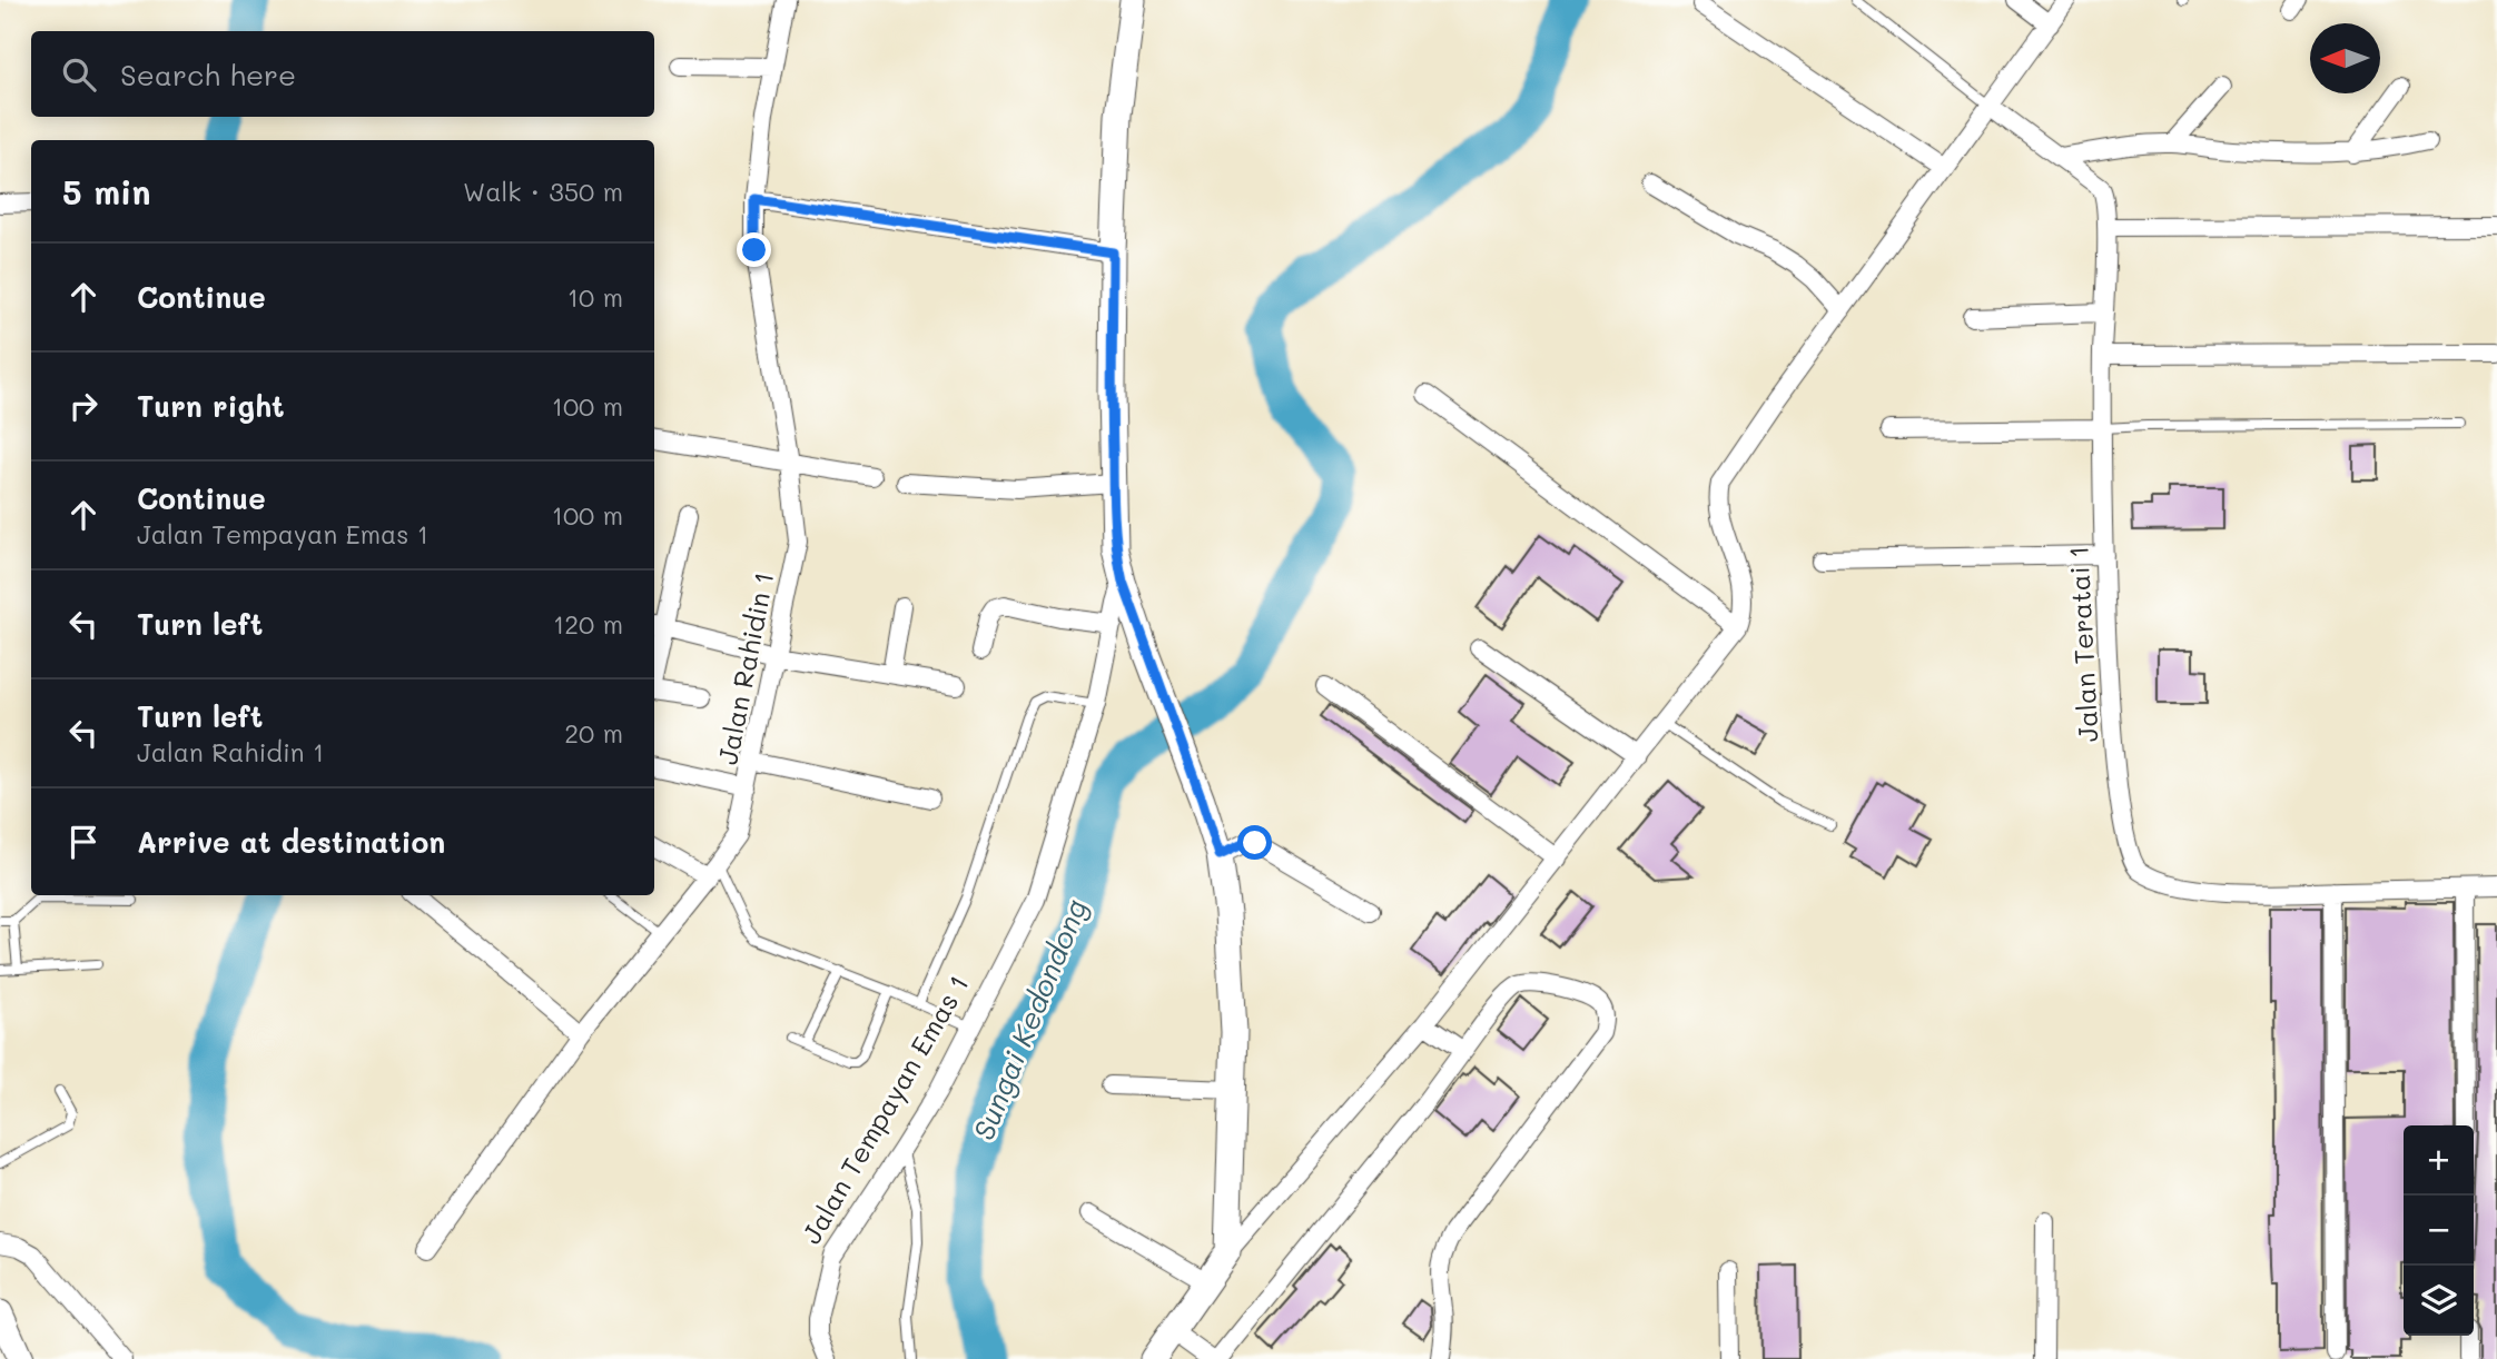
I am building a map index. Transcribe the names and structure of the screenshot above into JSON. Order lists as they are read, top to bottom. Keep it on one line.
{"streets":{"street":["Jalan Teratai 1","Jalan Rahidin 1","Jalan Tempayan Emas 1"]},"water":["Sungai Kedondong"],"north":"left","page":{"search":"Search here","heading":["5 min","Walk · 350 m"],"list":[["Continue","10 m"],["Turn right","100 m"],["Continue","Jalan Tempayan Emas 1","100 m"],["Turn left","120 m"],["Turn left","Jalan Rahidin 1","20 m"],"Arrive at destination"],"map_buttons":["+","−"]}}
